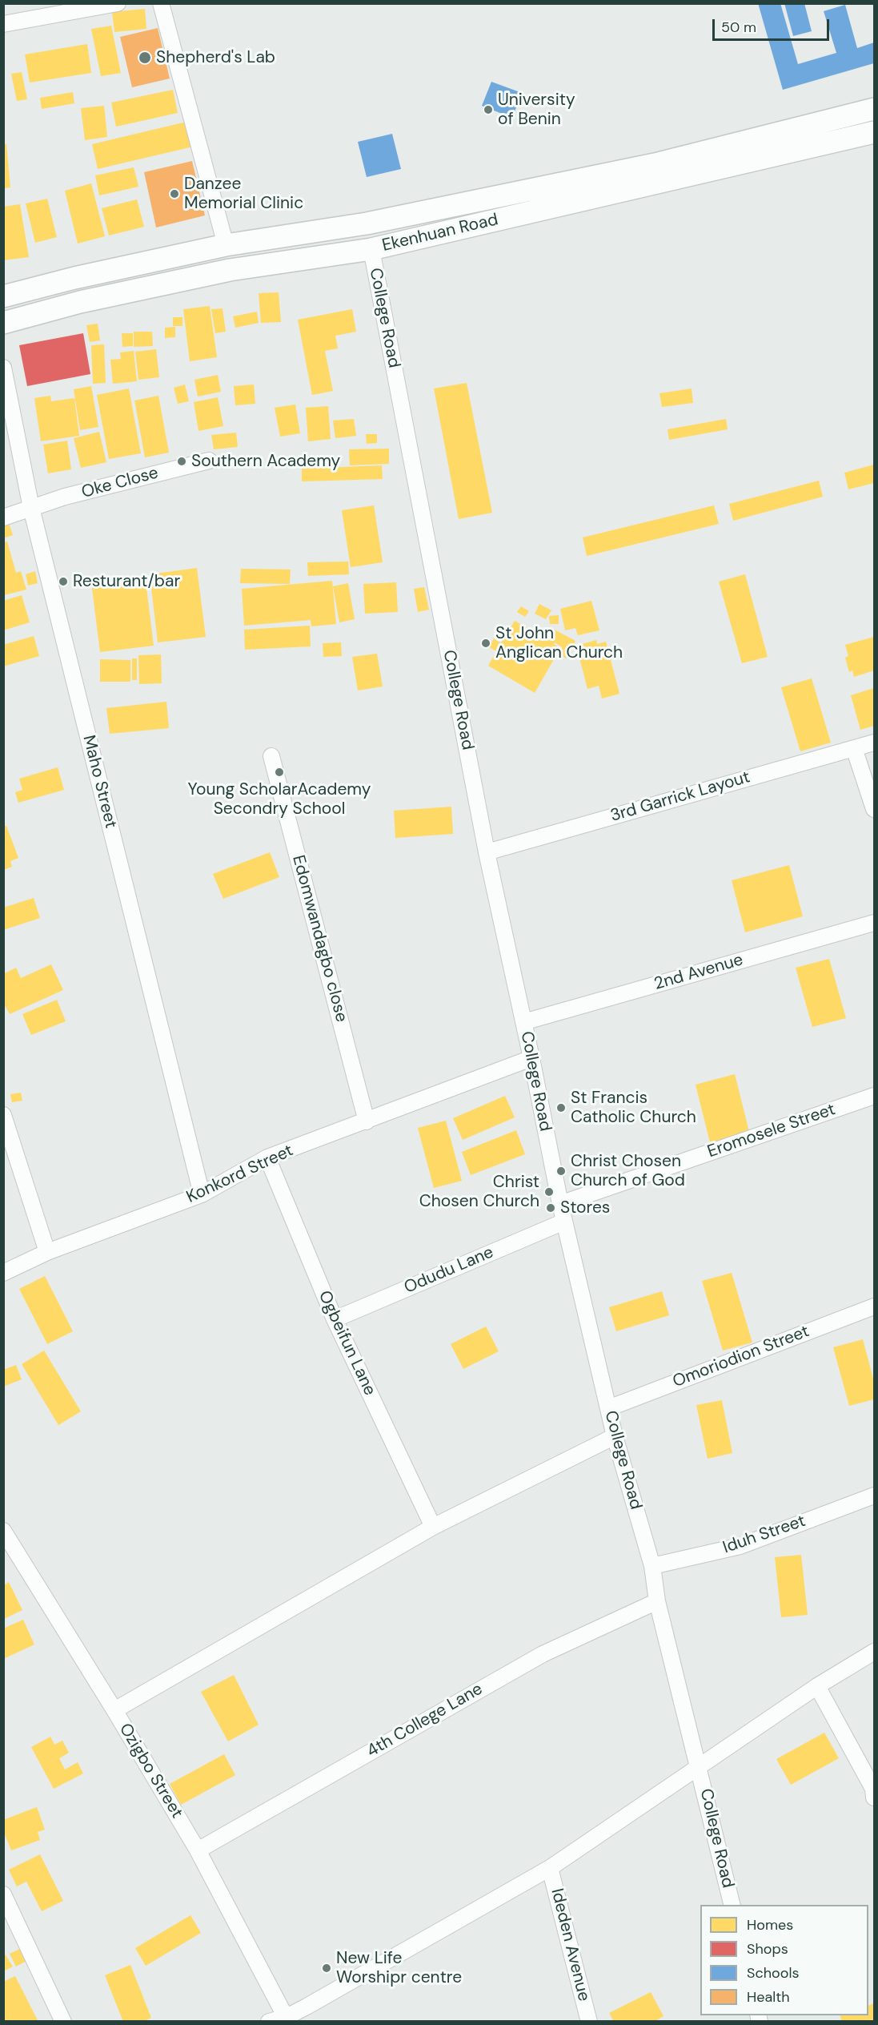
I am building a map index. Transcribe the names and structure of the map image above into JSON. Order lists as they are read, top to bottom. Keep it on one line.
{"streets":{"main road":["Ekenhuan Road"],"street":["College Road","Oke Close","Maho Street","3rd Garrick Layout","Edomwandagbo close","2nd Avenue","Eromosele Street","Konkord Street","Odudu Lane","Ogbeifun Lane","Omoriodion Street","Iduh Street","4th College Lane","Ozigbo Street","Ideden Avenue"]},"crossings":[["Ekenhuan Road","College Road"],["College Road","3rd Garrick Layout"],["College Road","2nd Avenue"],["College Road","Eromosele Street"],["College Road","Konkord Street"],["College Road","Odudu Lane"],["College Road","Omoriodion Street"],["College Road","Iduh Street"],["College Road","4th College Lane"],["Oke Close","Maho Street"],["Maho Street","Konkord Street"],["Edomwandagbo close","Konkord Street"],["Konkord Street","Ogbeifun Lane"],["Odudu Lane","Ogbeifun Lane"],["4th College Lane","Ozigbo Street"]],"places":["Shepherd's Lab","University of Benin","Danzee Memorial Clinic","Southern Academy","Resturant/bar","St John Anglican Church","Young ScholarAcademy Secondry School","St Francis Catholic Church","Christ Chosen Church of God","Christ Chosen Church","Stores","New Life Worshipr centre"],"legend":["Homes","Shops","Schools","Health"],"scale_bar":"50 m"}
